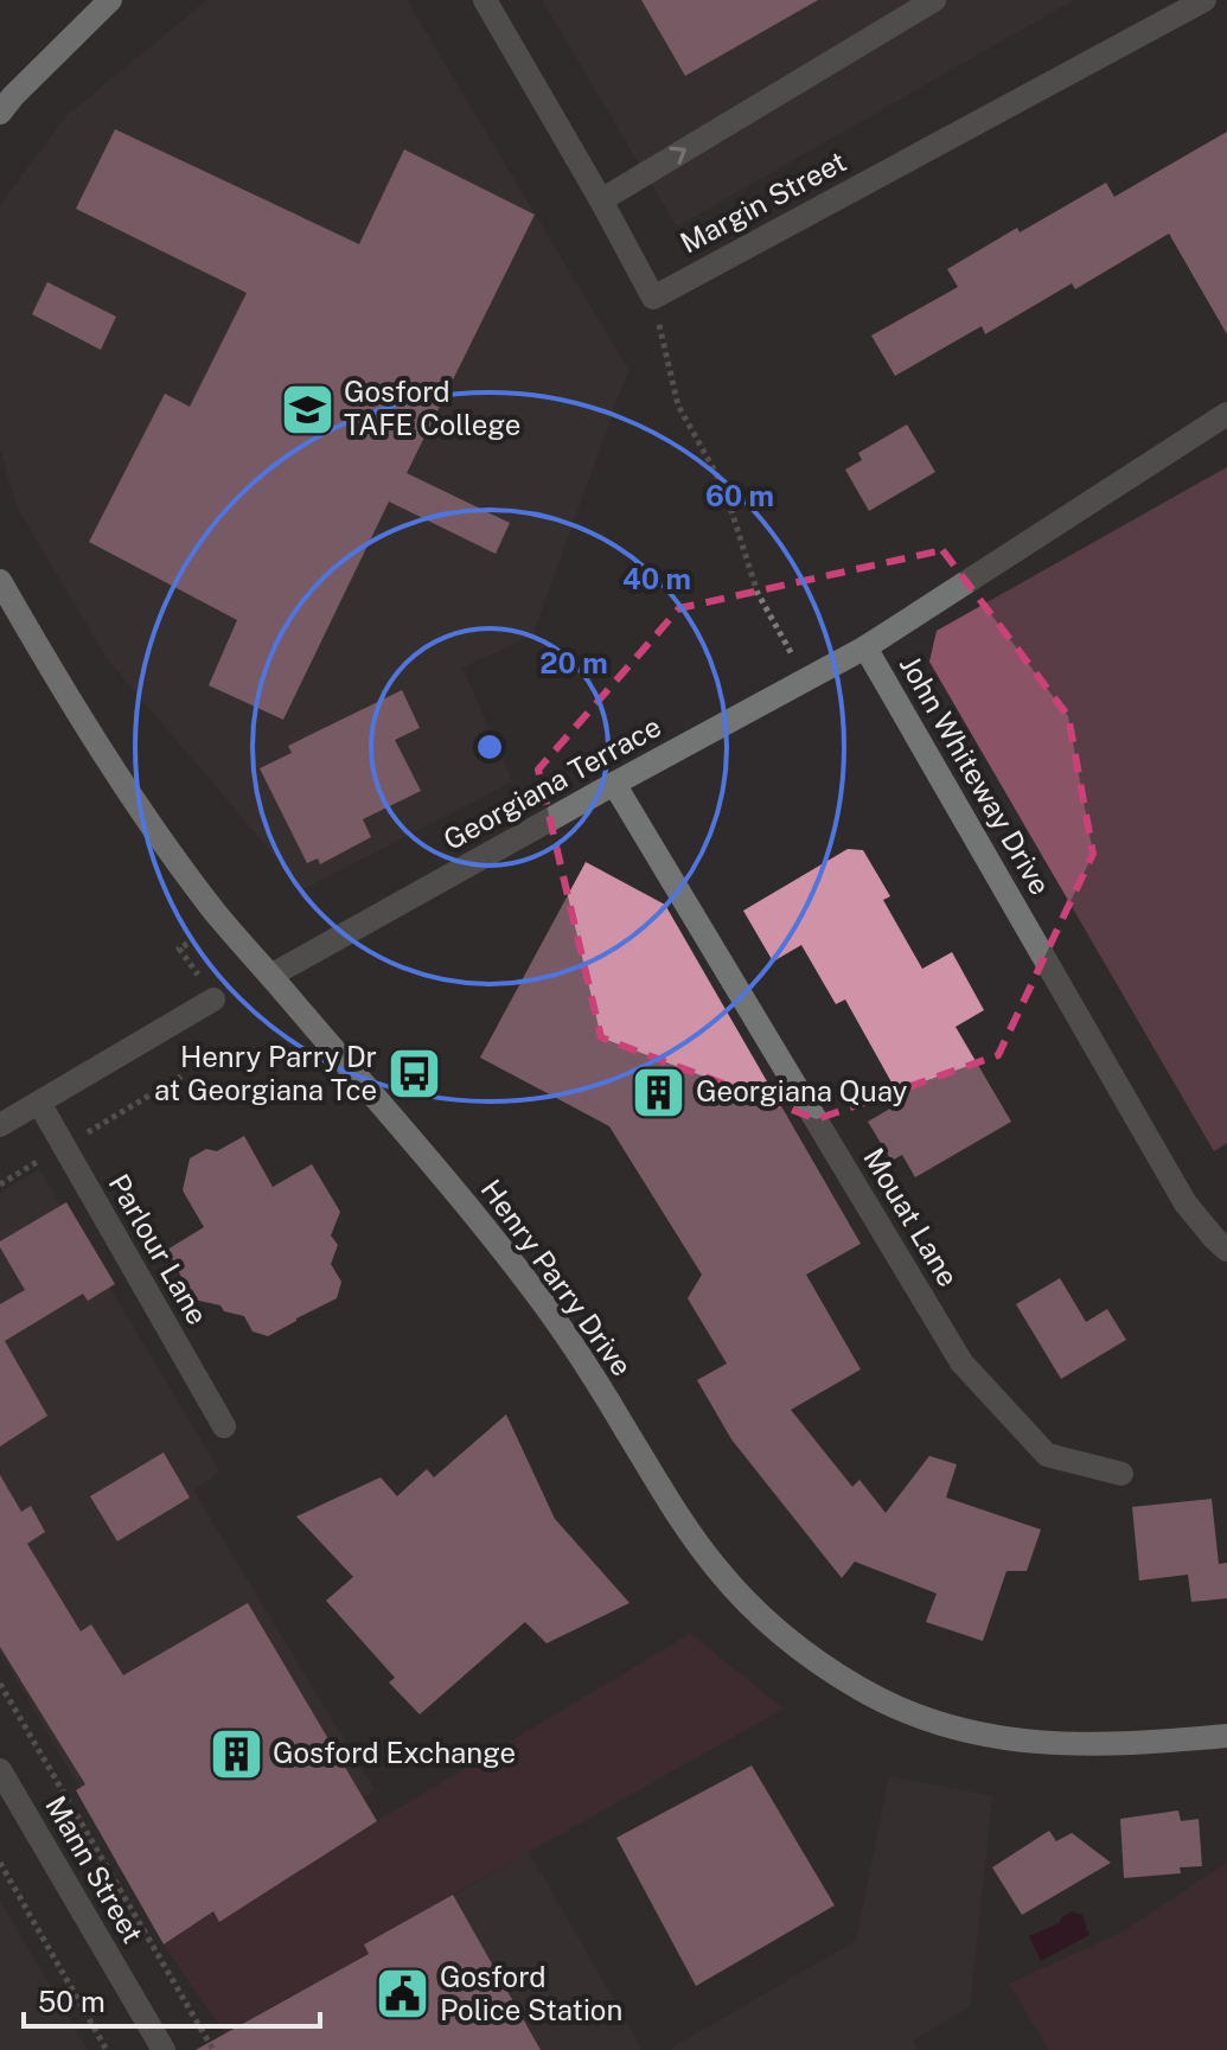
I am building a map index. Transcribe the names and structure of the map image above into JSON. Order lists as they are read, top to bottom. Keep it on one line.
{"streets":{"main road":["Henry Parry Drive"],"street":["Margin Street","John Whiteway Drive","Georgiana Terrace","Mouat Lane","Parlour Lane","Mann Street"]},"crossings":[["John Whiteway Drive","Georgiana Terrace"],["Georgiana Terrace","Mouat Lane"],["Georgiana Terrace","Henry Parry Drive"]],"places":{"school or university":["Gosford TAFE College"],"bus stop":["Henry Parry Dr at Georgiana Tce"],"building":["Georgiana Quay","Gosford Exchange"],"public building":["Gosford Police Station"]},"scale_bar":"50 m","rings":["60 m","40 m","20 m"]}
